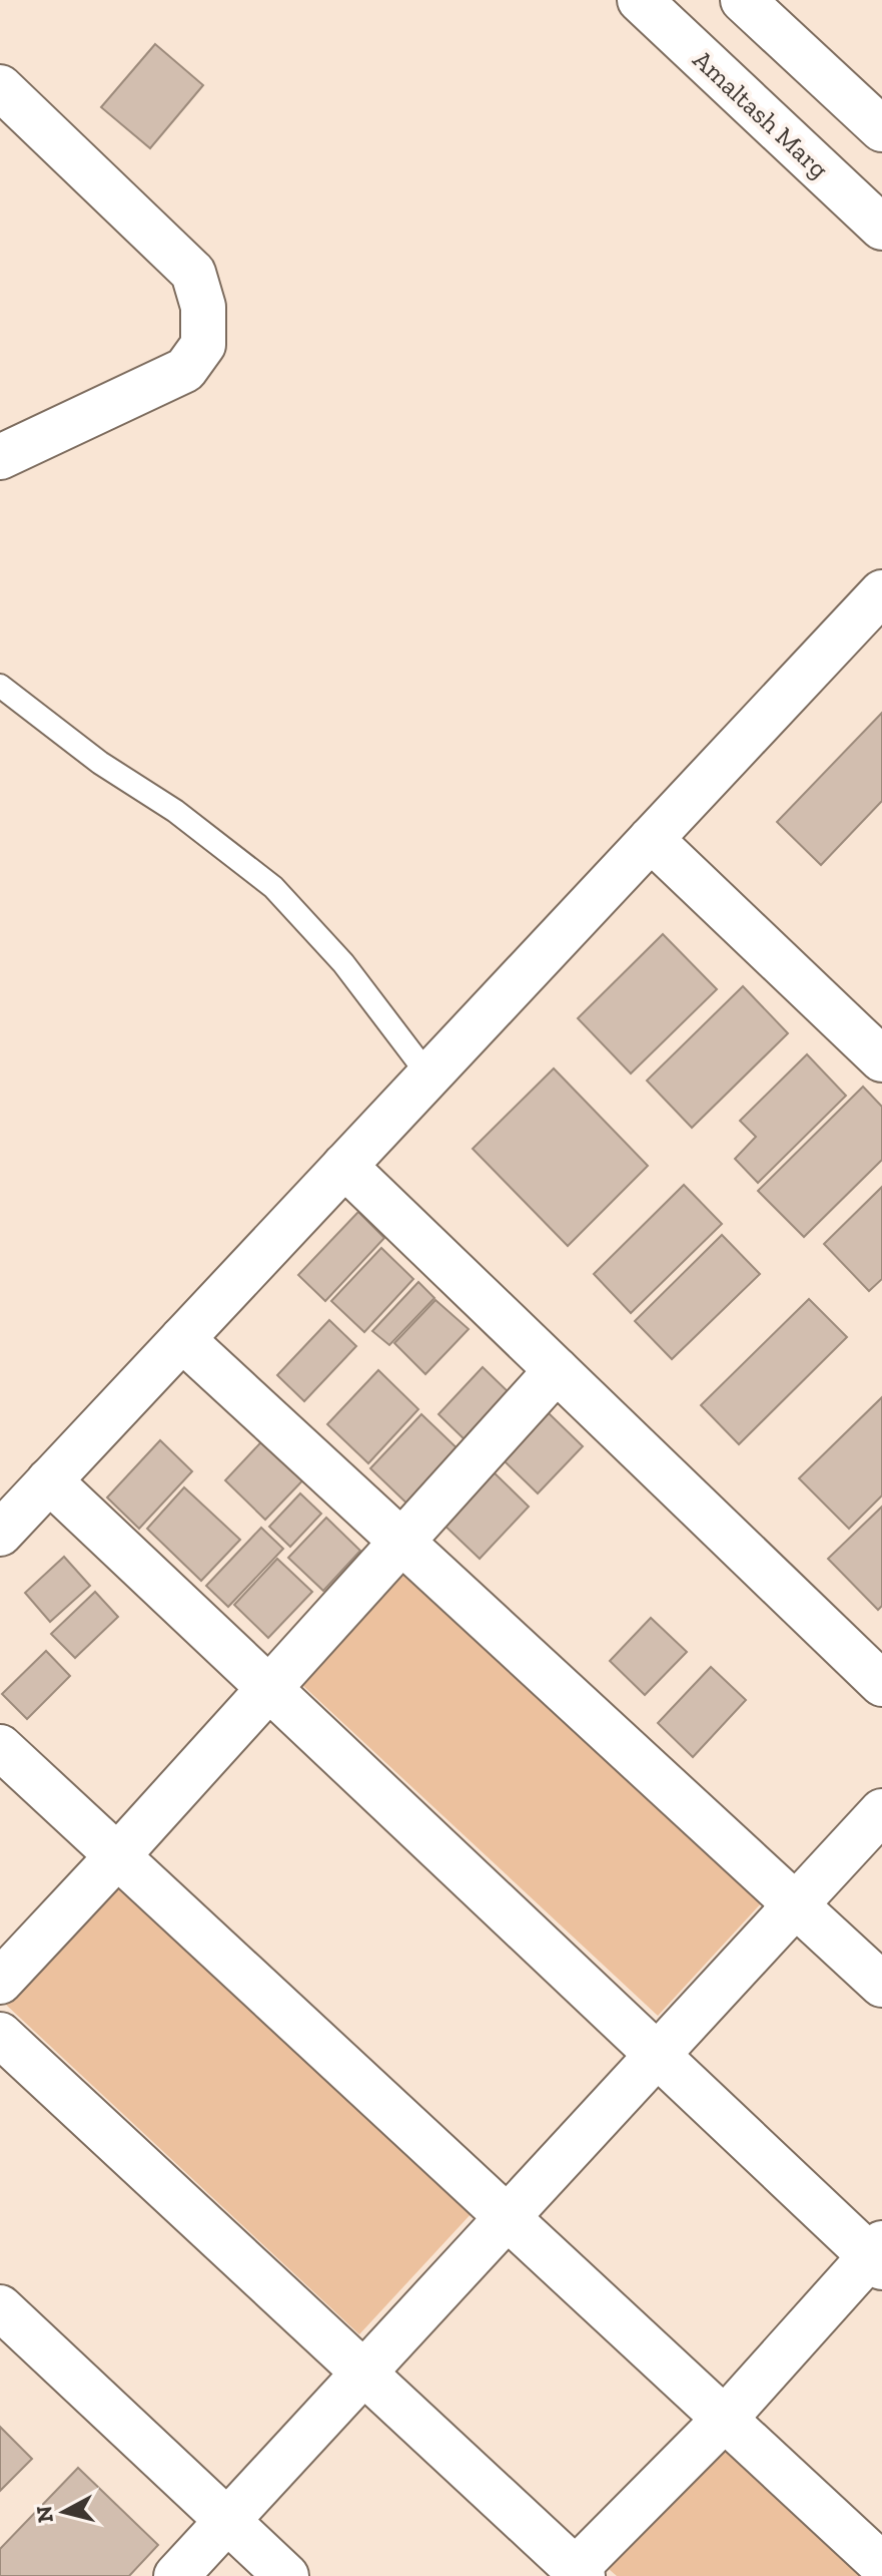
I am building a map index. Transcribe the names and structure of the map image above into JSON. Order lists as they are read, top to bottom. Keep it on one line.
{"streets":{"street":["Amaltash Marg"]},"north":"left"}
